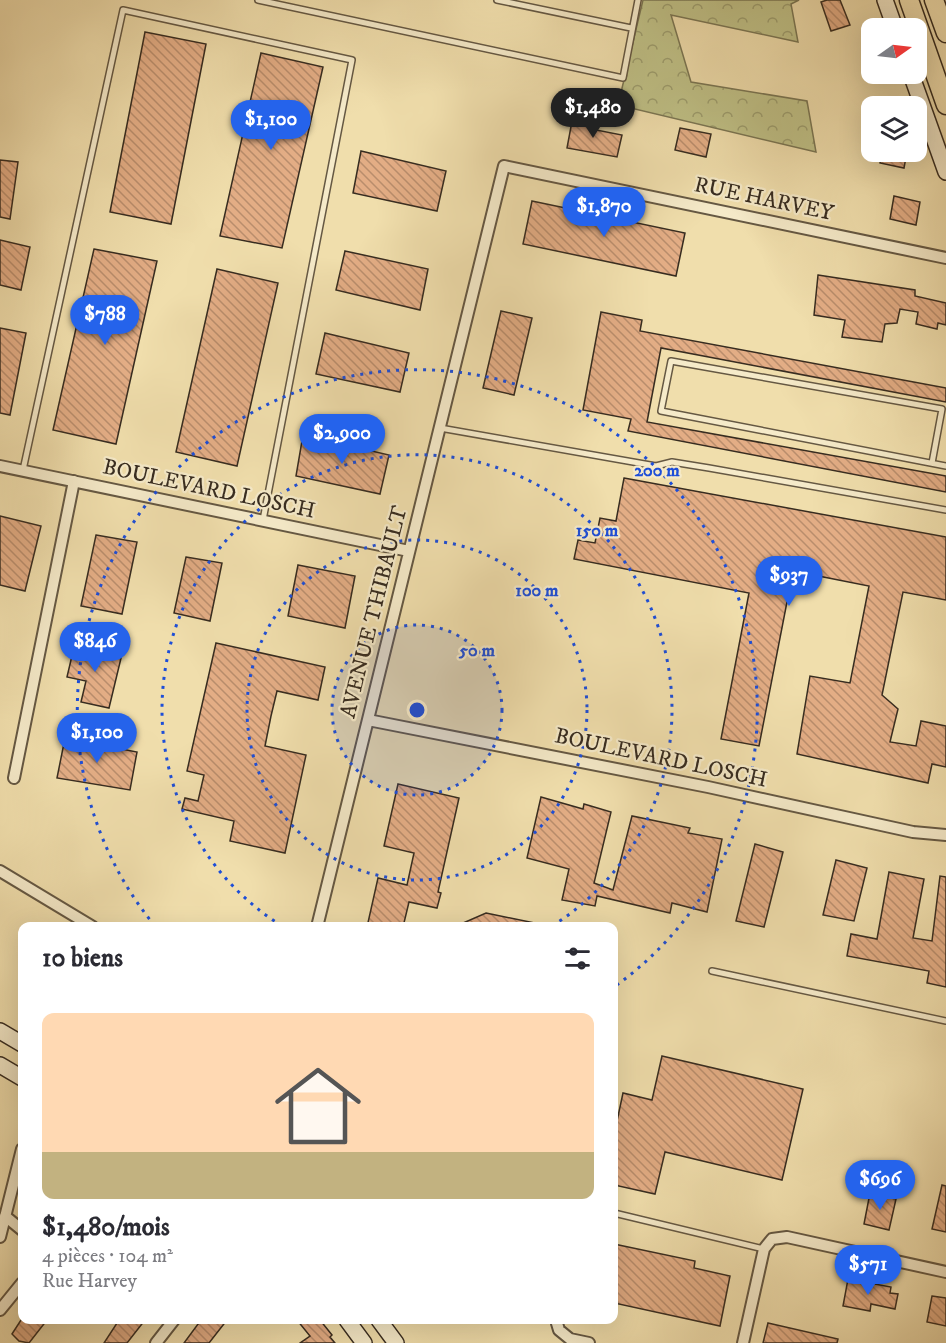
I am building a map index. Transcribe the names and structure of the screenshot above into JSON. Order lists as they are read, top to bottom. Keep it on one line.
{"streets":{"street":["RUE HARVEY","BOULEVARD LOSCH","AVENUE THIBAULT"]},"crossings":[["RUE HARVEY","AVENUE THIBAULT"],["BOULEVARD LOSCH","AVENUE THIBAULT"]],"north":"right","page":{"price":["$1,480","$1,100","$1,870","$788","$2,900","$937","$846","$1,100","$696","$571"],"heading":"10 biens","list":[{"name":"$1,480/mois","note":"4 pièces · 104 m² · Rue Harvey"}]},"rings":["200 m","150 m","100 m","50 m"]}
